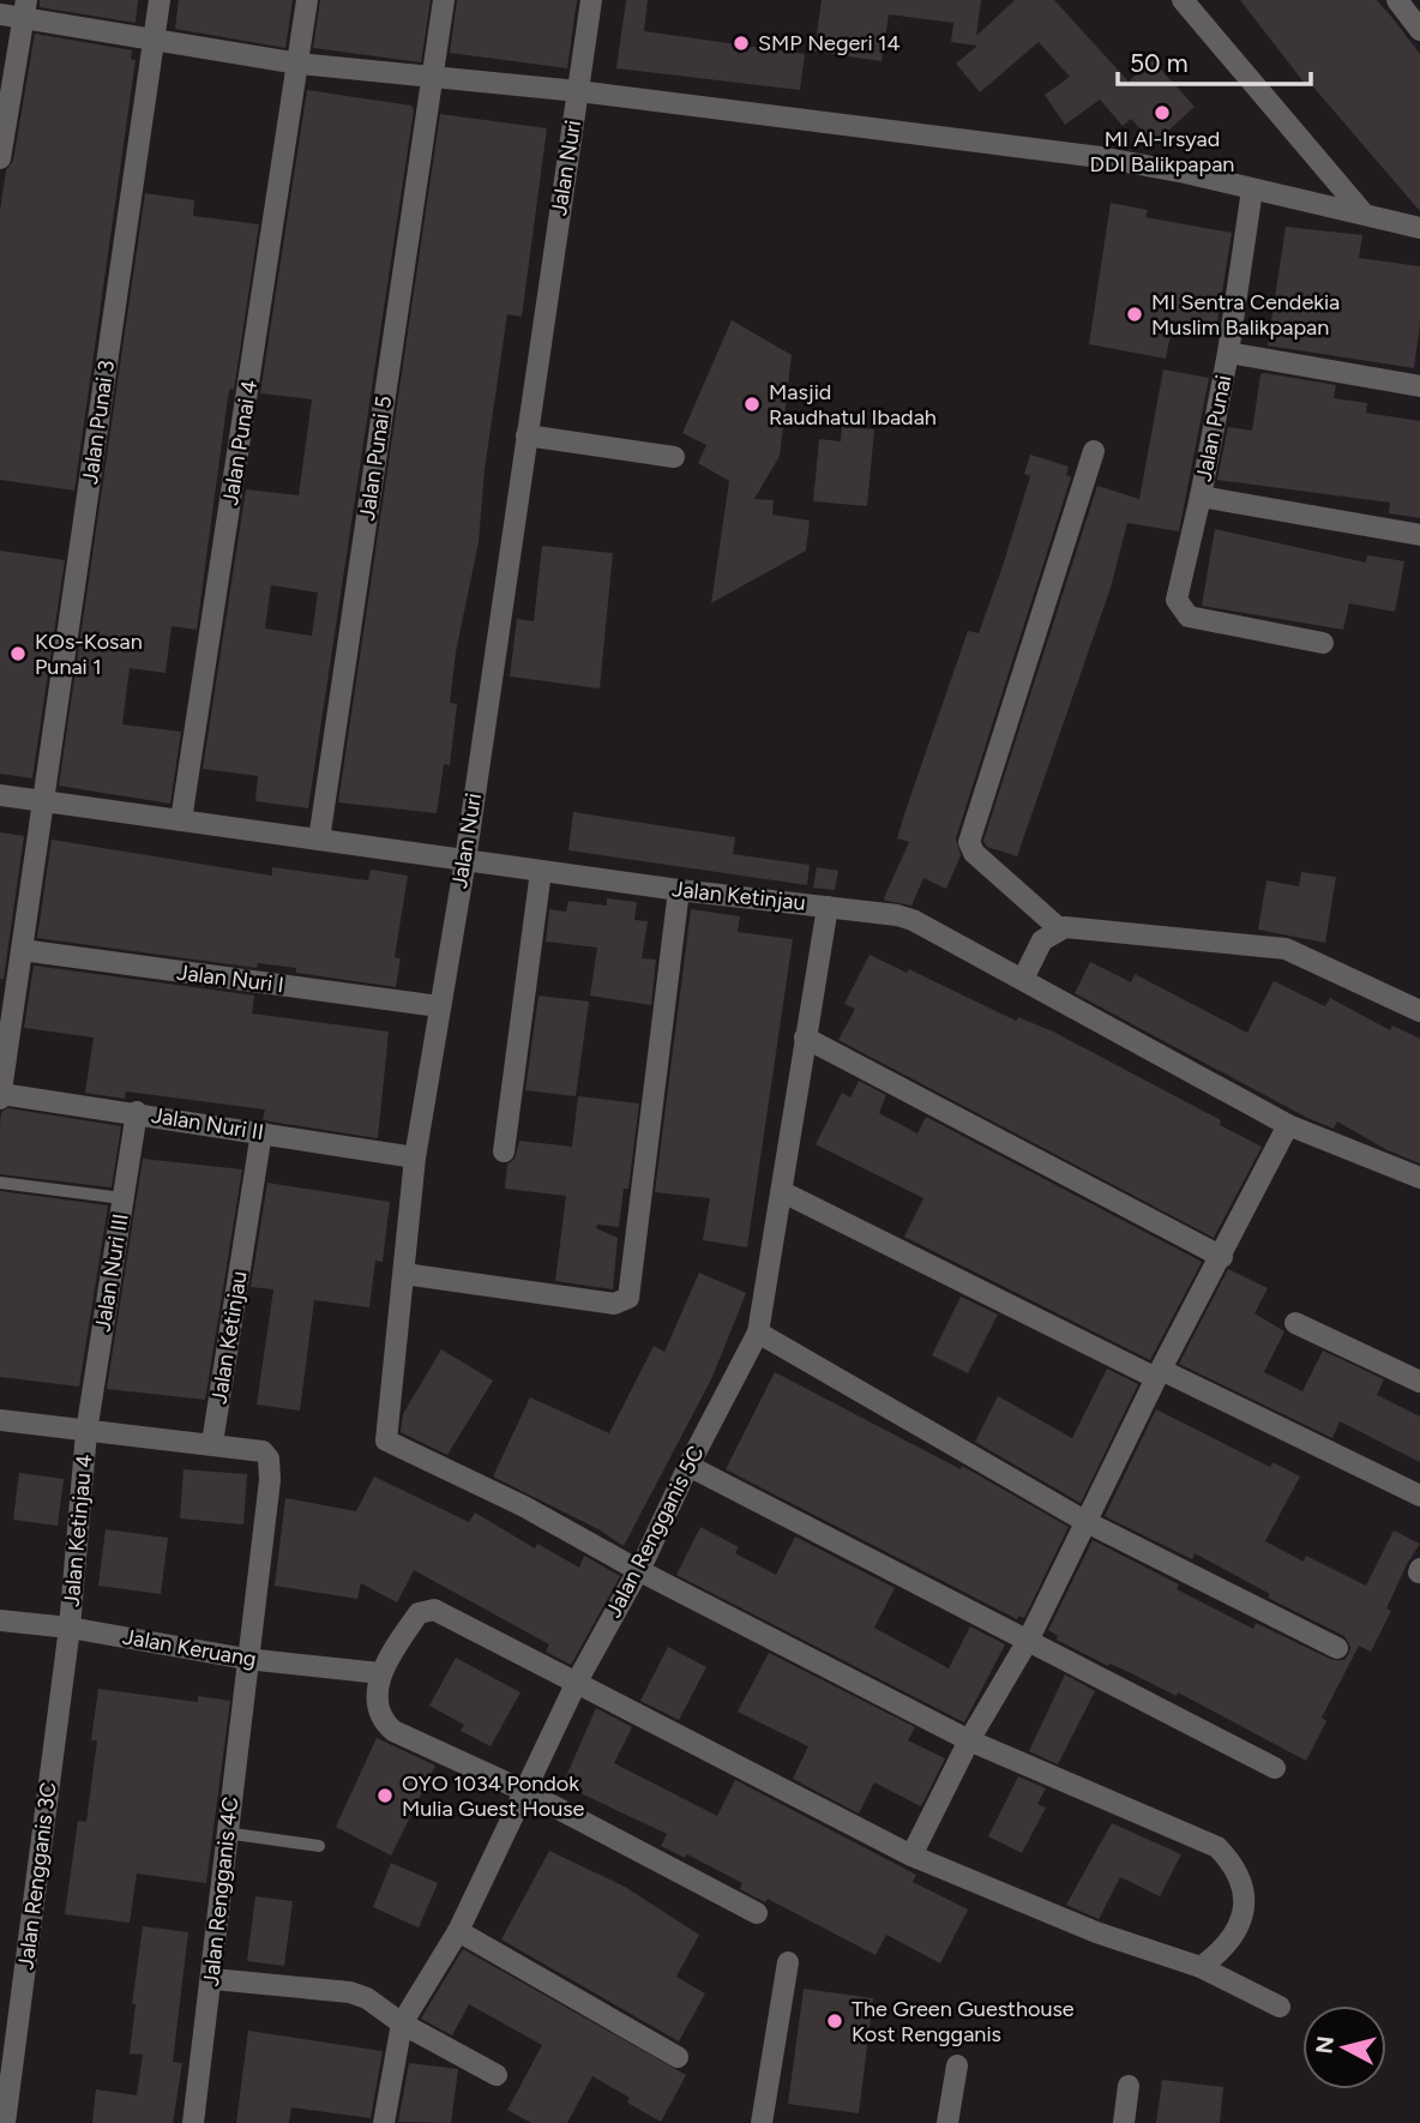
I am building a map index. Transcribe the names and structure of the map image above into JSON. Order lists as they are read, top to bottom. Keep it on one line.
{"streets":{"street":["Jalan Nuri","Jalan Punai 3","Jalan Punai","Jalan Punai 4","Jalan Punai 5","Jalan Ketinjau","Jalan Nuri I","Jalan Nuri II","Jalan Nuri III","Jalan Ketinjau 4","Jalan Rengganis 5C","Jalan Keruang","Jalan Rengganis 3C","Jalan Rengganis 4C"]},"crossings":[["Jalan Nuri","Jalan Ketinjau"],["Jalan Nuri","Jalan Nuri I"],["Jalan Nuri","Jalan Nuri II"],["Jalan Nuri","Jalan Rengganis 5C"],["Jalan Punai 3","Jalan Ketinjau"],["Jalan Punai 3","Jalan Nuri I"],["Jalan Punai 3","Jalan Nuri II"],["Jalan Punai 4","Jalan Ketinjau"],["Jalan Punai 5","Jalan Ketinjau"],["Jalan Ketinjau","Jalan Nuri II"],["Jalan Ketinjau","Jalan Rengganis 5C"],["Jalan Ketinjau","Jalan Rengganis 4C"],["Jalan Nuri II","Jalan Nuri III"],["Jalan Nuri III","Jalan Ketinjau 4"],["Jalan Ketinjau 4","Jalan Keruang"],["Jalan Ketinjau 4","Jalan Rengganis 3C"],["Jalan Keruang","Jalan Rengganis 3C"],["Jalan Keruang","Jalan Rengganis 4C"]],"places":["SMP Negeri 14","MI Al-Irsyad DDI Balikpapan","MI Sentra Cendekia Muslim Balikpapan","Masjid Raudhatul Ibadah","KOs-Kosan Punai 1","OYO 1034 Pondok Mulia Guest House","The Green Guesthouse Kost Rengganis"],"scale_bar":"50 m","north":"left"}
